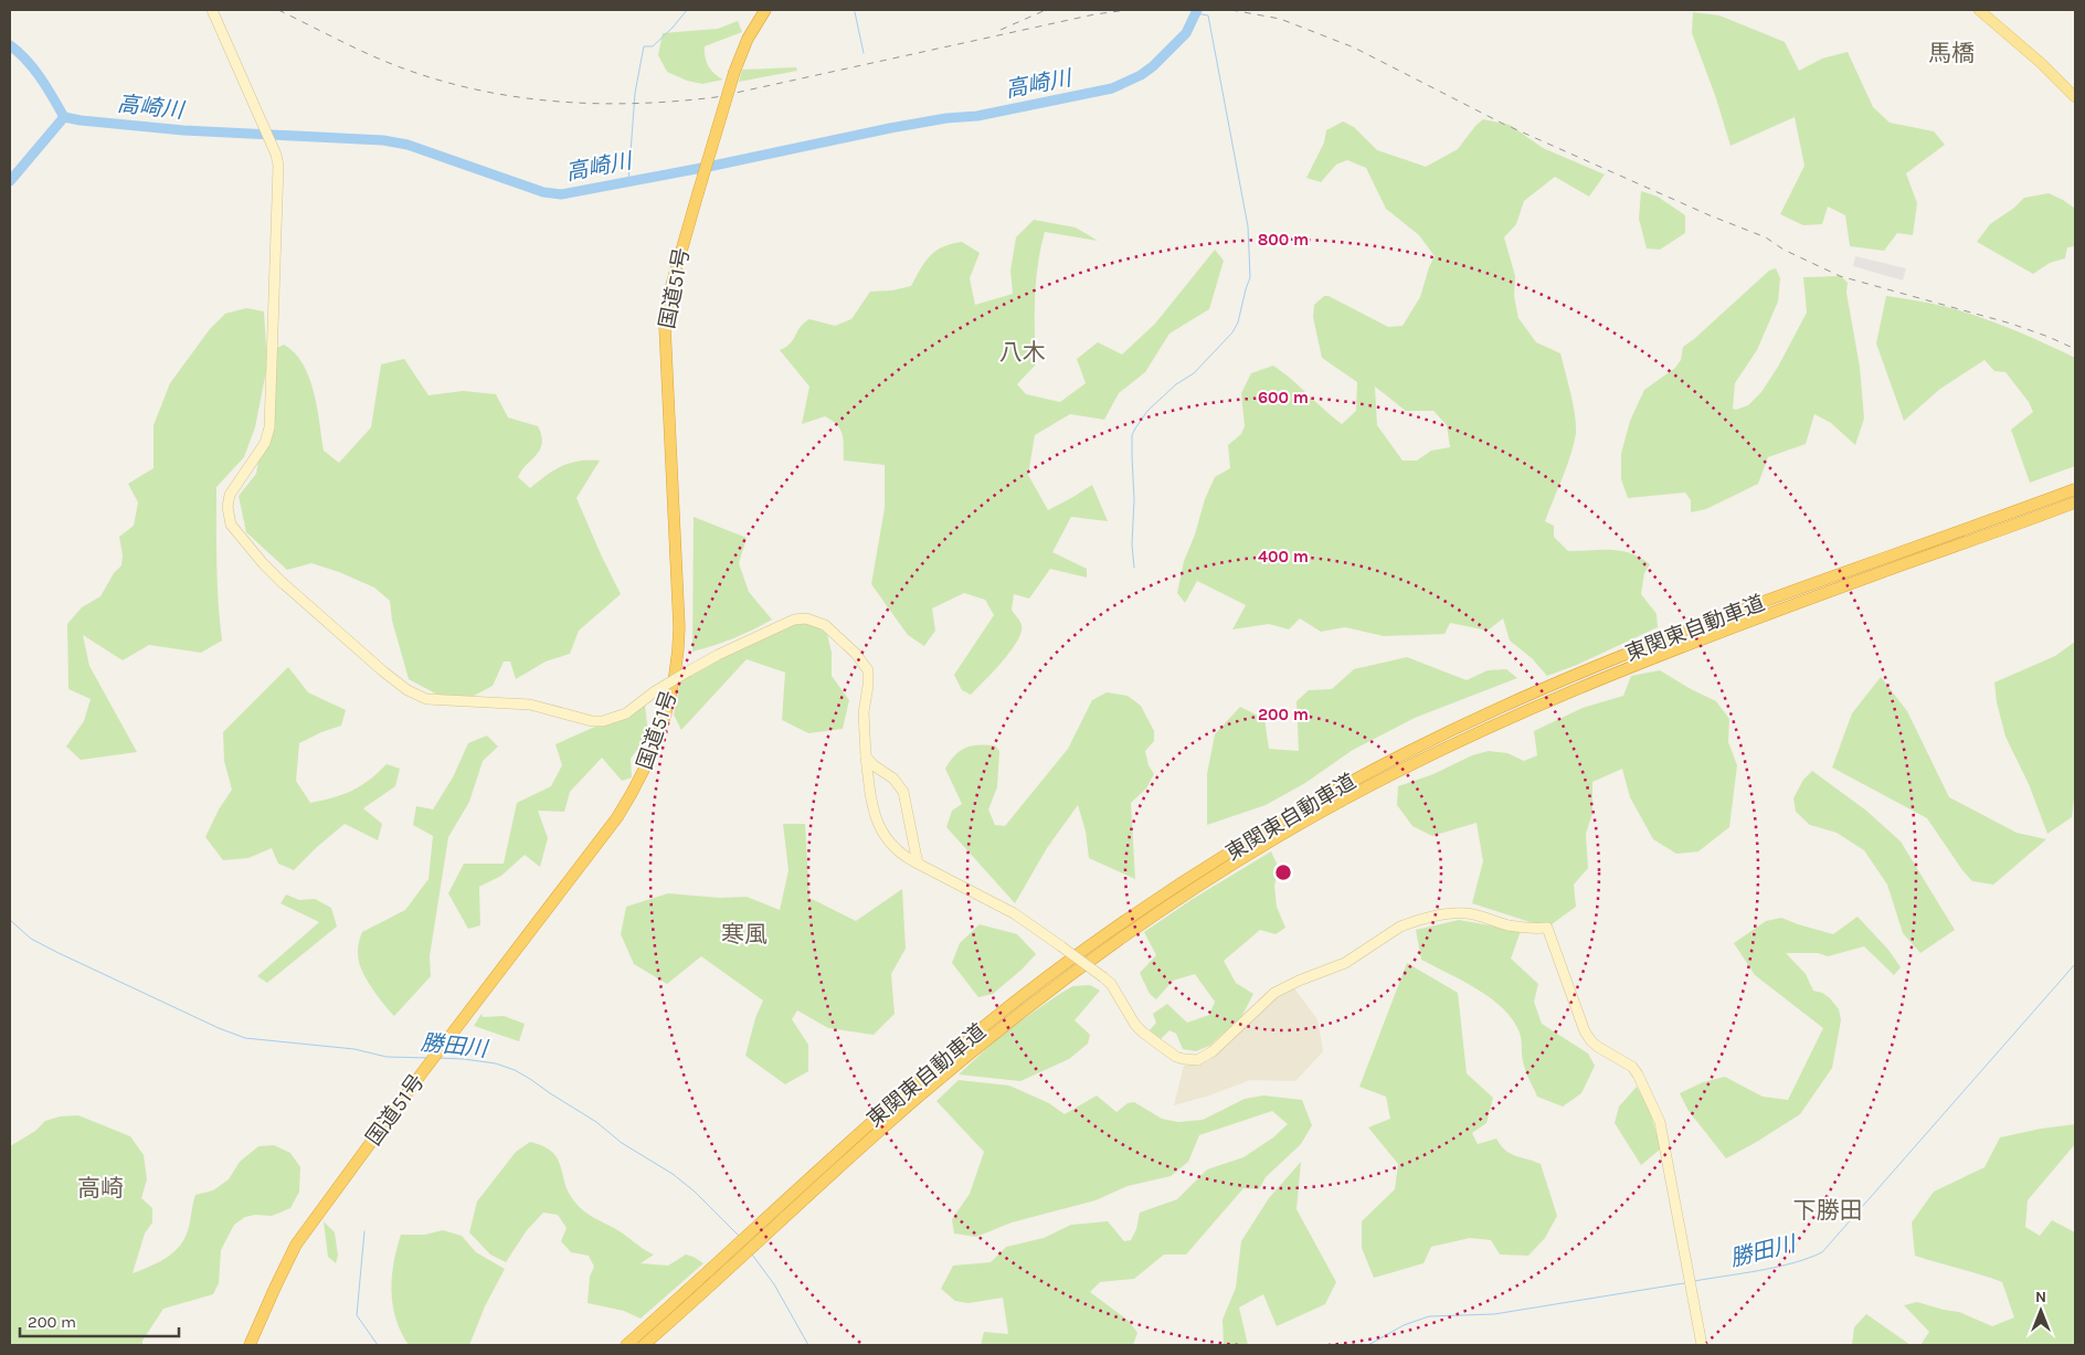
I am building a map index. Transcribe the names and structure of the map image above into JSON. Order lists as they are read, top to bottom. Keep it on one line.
{"streets":{"highway":["国道51号","東関東自動車道"]},"districts":["馬橋","八木","寒風","高崎","下勝田"],"water":["高崎川","勝田川"],"scale_bar":"200 m","north":"top","rings":["800 m","600 m","400 m","200 m"]}
